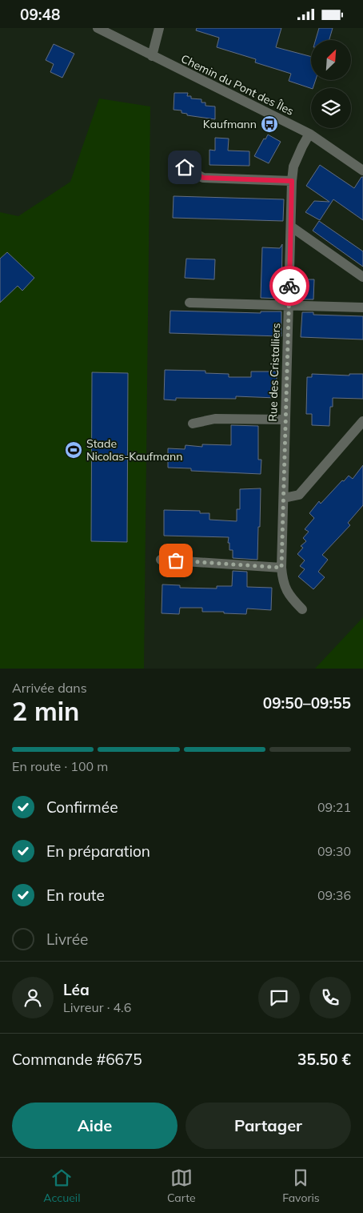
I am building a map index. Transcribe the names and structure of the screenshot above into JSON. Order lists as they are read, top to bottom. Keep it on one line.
{"streets":{"street":["Chemin du Pont des Îles","Rue des Cristalliers"]},"crossings":[["Chemin du Pont des Îles","Rue des Cristalliers"]],"places":{"bus stop":["Kaufmann"],"sports":["Stade Nicolas-Kaufmann"]},"north":"top right","page":{"status":"09:48","heading":["2 min","Arrivée dans","09:50–09:55"],"panel":["Léa","Livreur · 4.6","Commande #6675","35.50 €"],"bar":"En route · 100 m","list":[["Confirmée","09:21"],["En préparation","09:30"],["En route","09:36"],"Livrée"],"buttons":["Aide","Partager"],"tabs":["Accueil","Carte","Favoris"]}}
